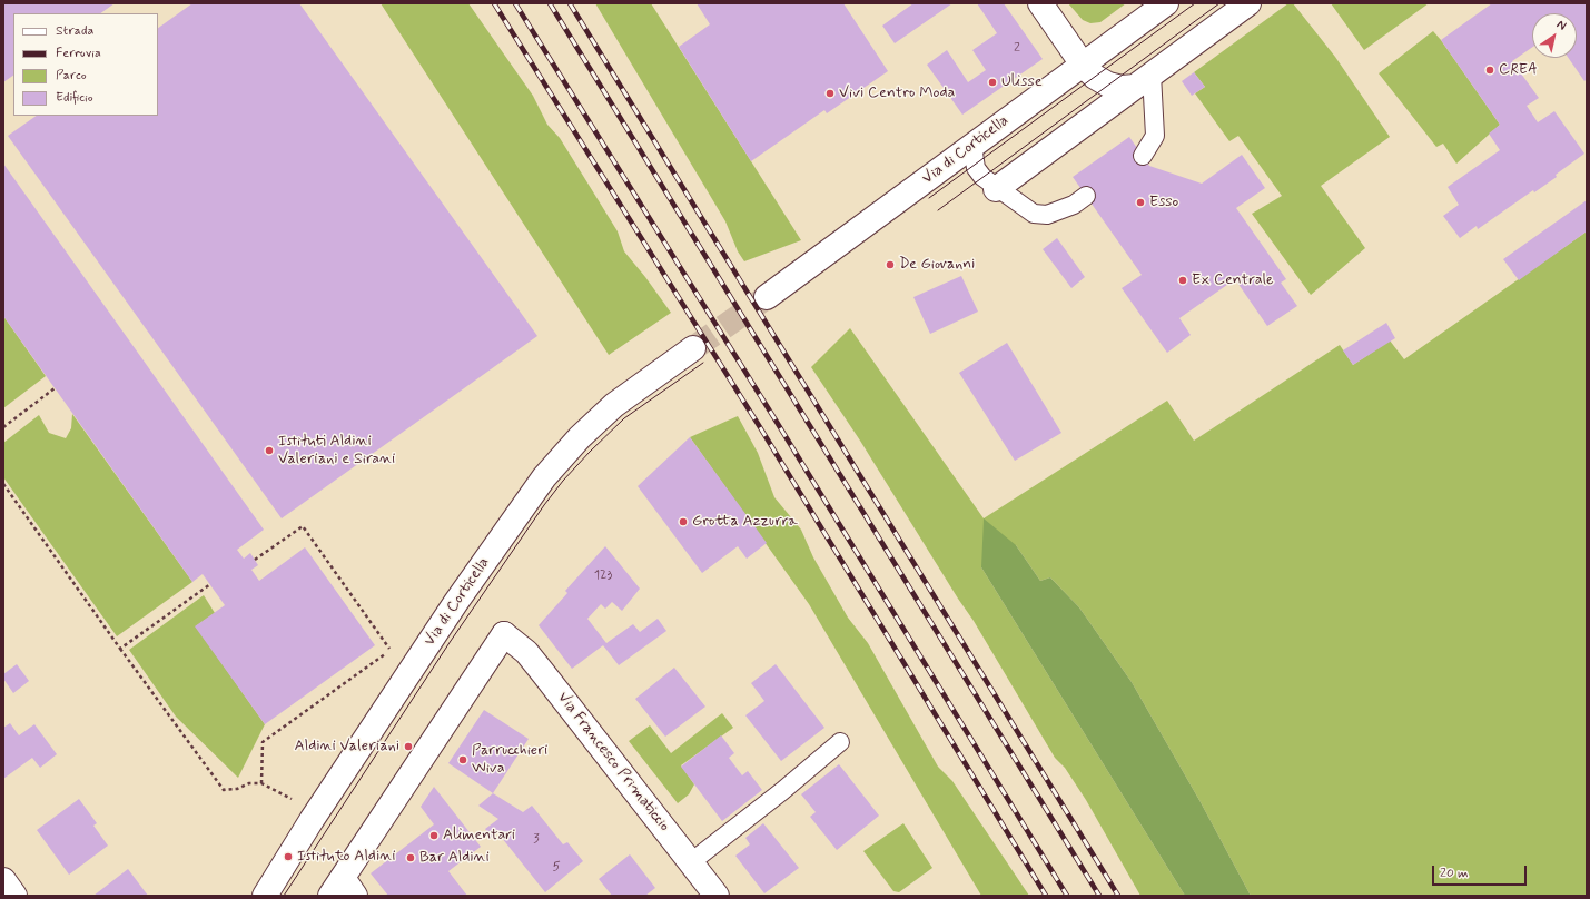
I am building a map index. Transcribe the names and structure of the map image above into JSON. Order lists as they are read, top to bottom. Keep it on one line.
{"streets":{"main road":["Via di Corticella","Via Francesco Primaticcio"]},"places":["CREA","Ulisse","Vivi Centro Moda","Esso","De Giovanni","Ex Centrale","Istituti Aldini Valeriani e Sirani","Grotta Azzurra","Aldini Valeriani","Parrucchieri Wiva","Alimentari","Istituto Aldini","Bar Aldini"],"house_numbers":["2","123","3","5"],"legend":["Strada","Ferrovia","Parco","Edificio"],"scale_bar":"20 m","north":"top right"}
